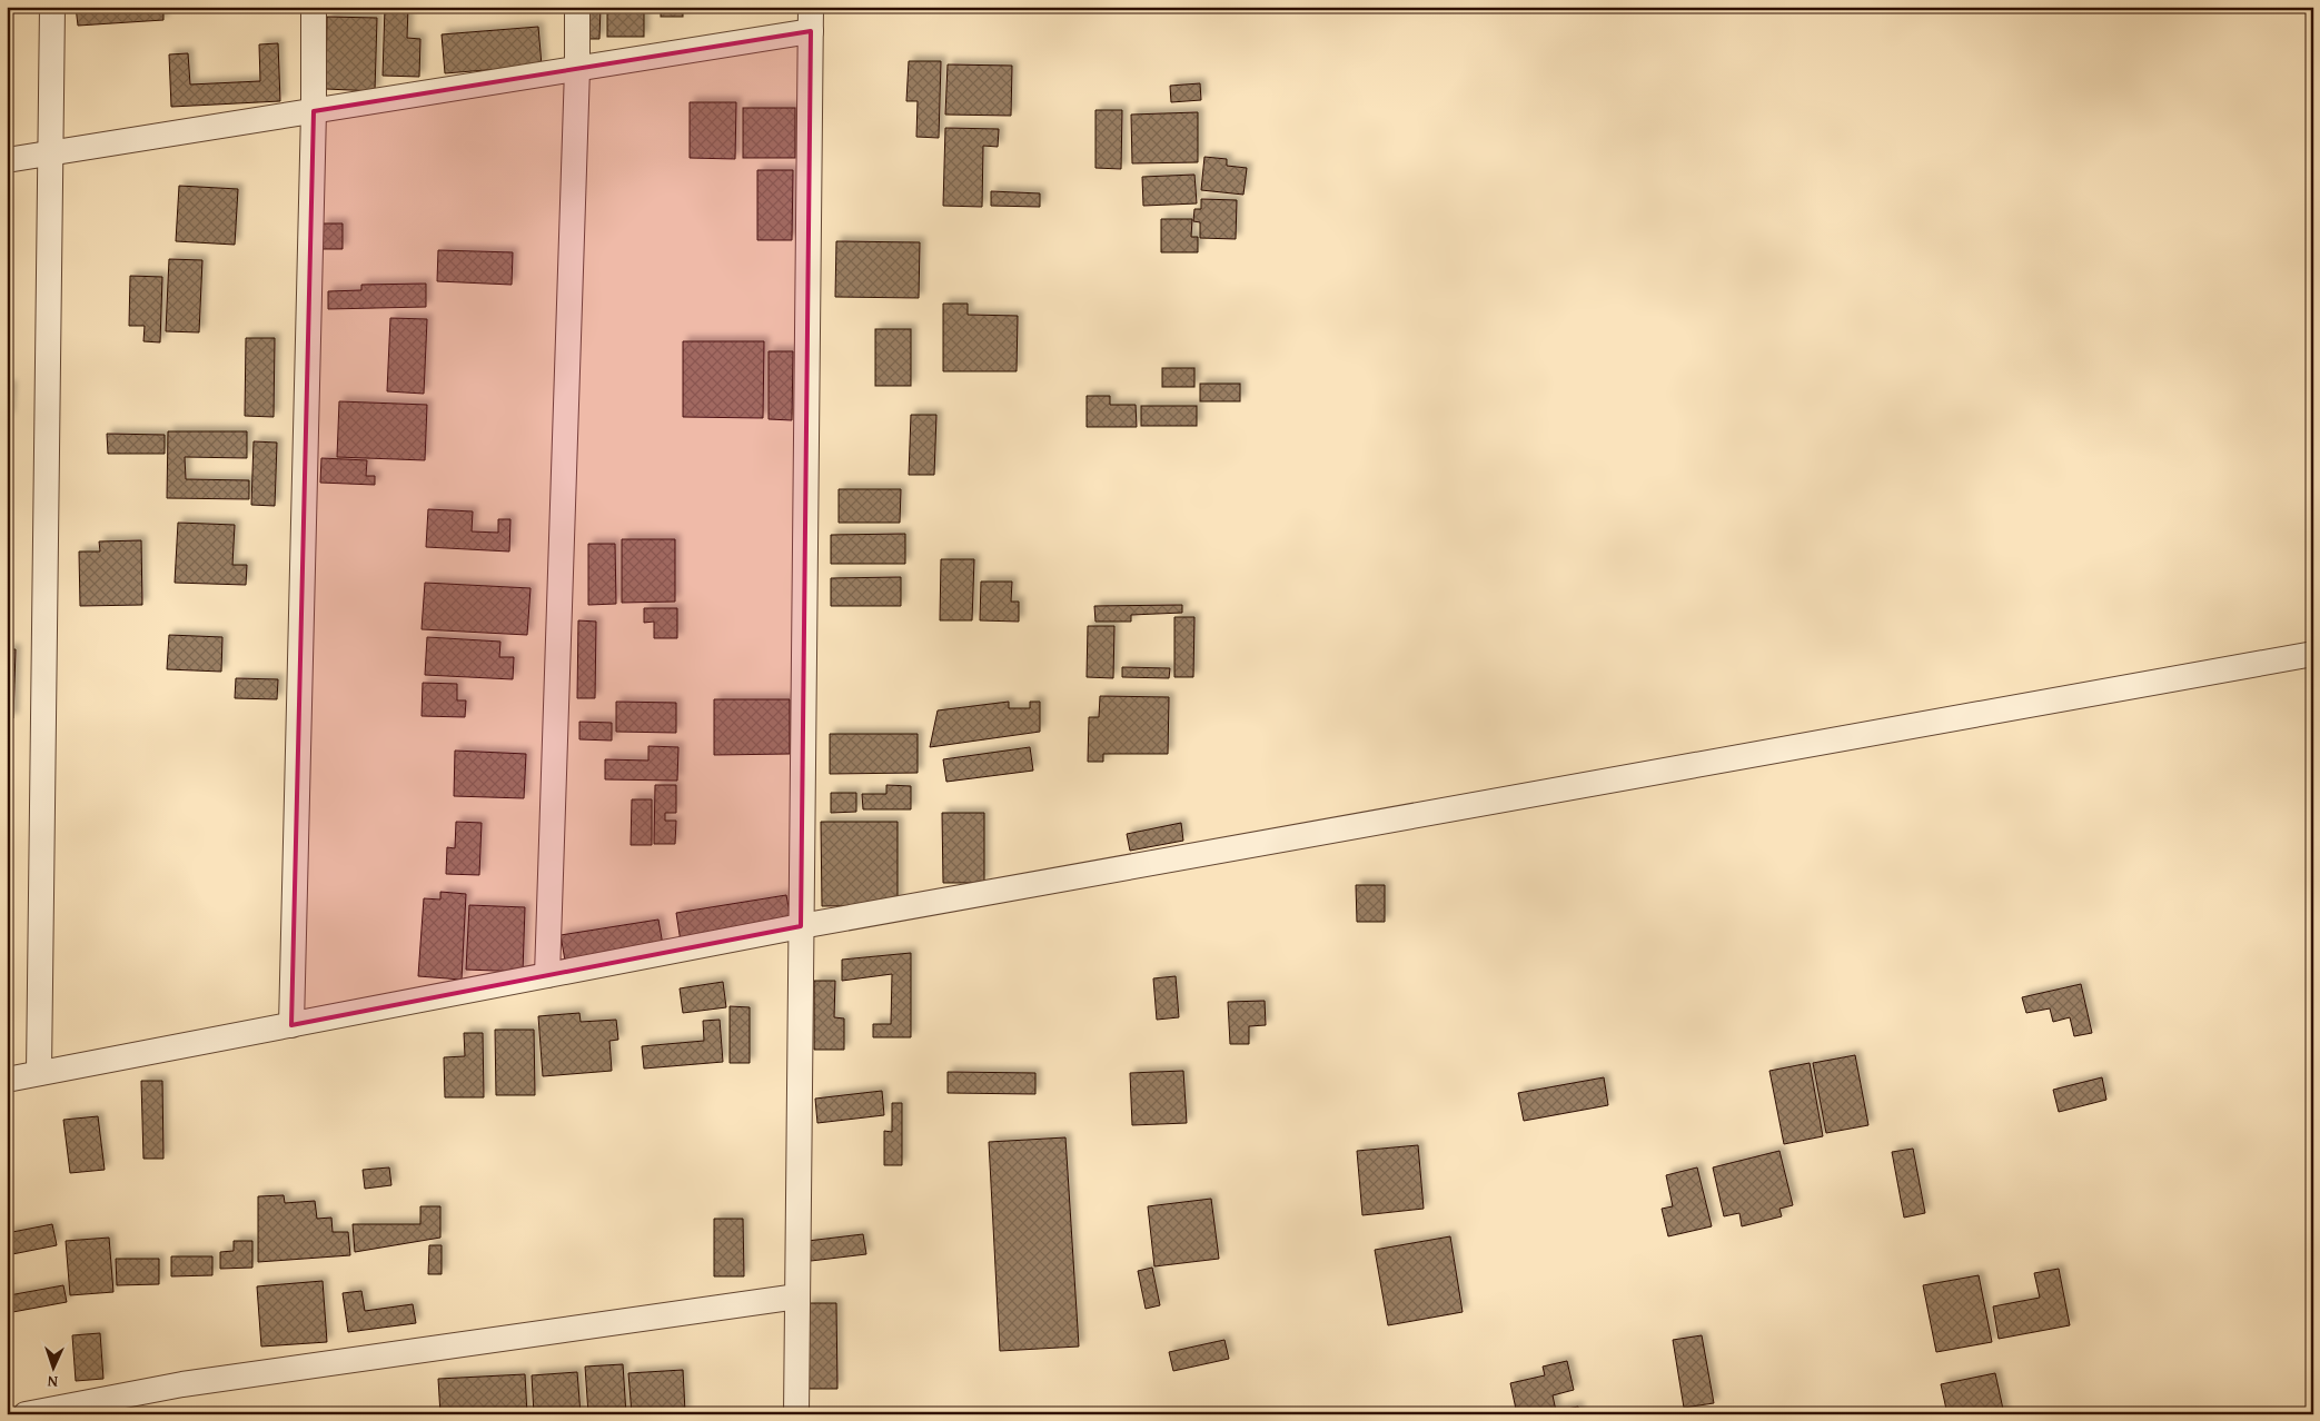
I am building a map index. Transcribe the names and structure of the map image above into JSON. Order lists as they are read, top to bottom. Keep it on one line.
{"north":"bottom"}
